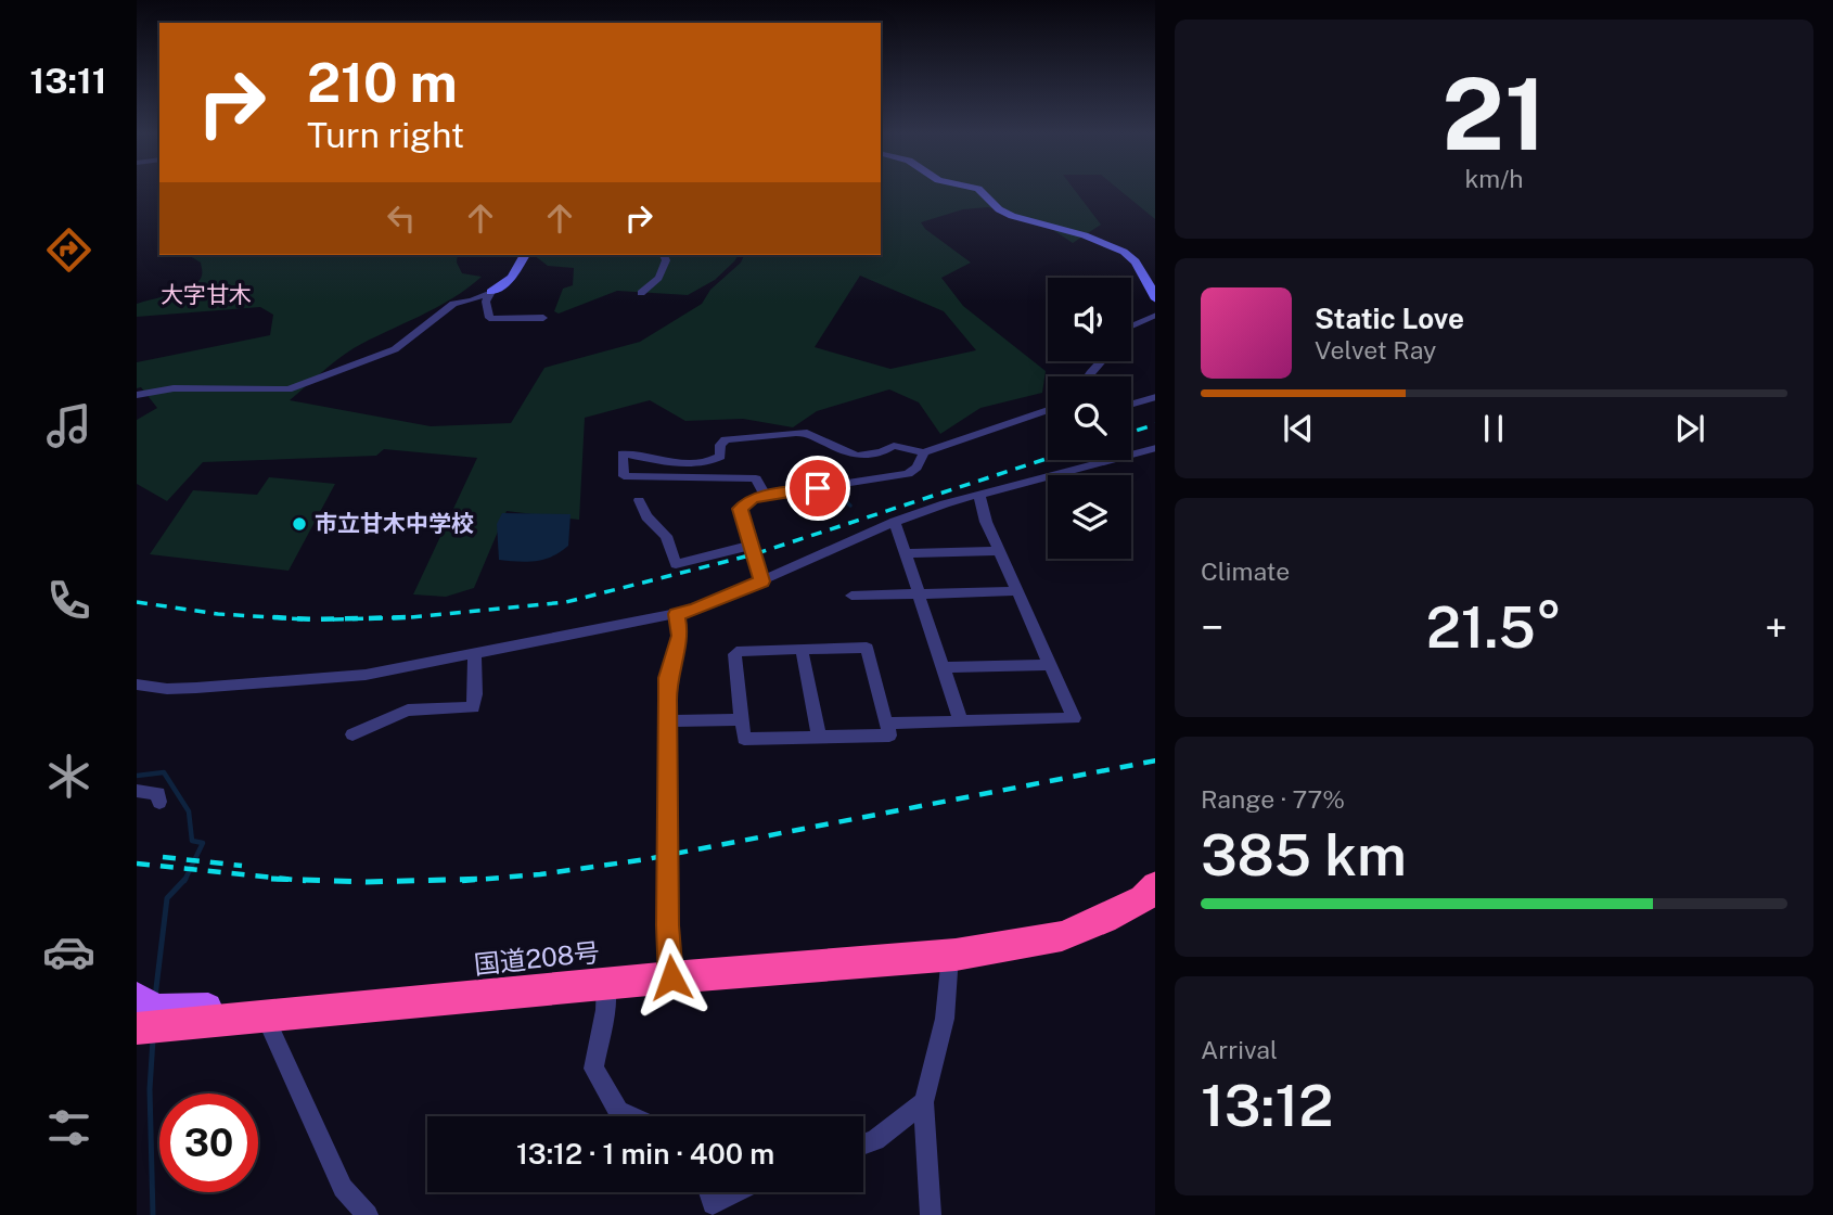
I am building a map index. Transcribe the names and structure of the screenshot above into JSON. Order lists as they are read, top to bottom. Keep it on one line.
{"streets":{"highway":["国道208号"]},"districts":["大字甘木"],"places":["市立甘木中学校"],"page":{"tabs":"13:11","tile":[["21","km/h"],"Climate",["Range · 77%","385 km"],["Arrival","13:12"]],"turn":["210 m","Turn right"],"song":["Static Love","Velvet Ray"],"heat":["−","21.5°","+"],"limit":"30","trip":"13:12 · 1 min · 400 m"}}
